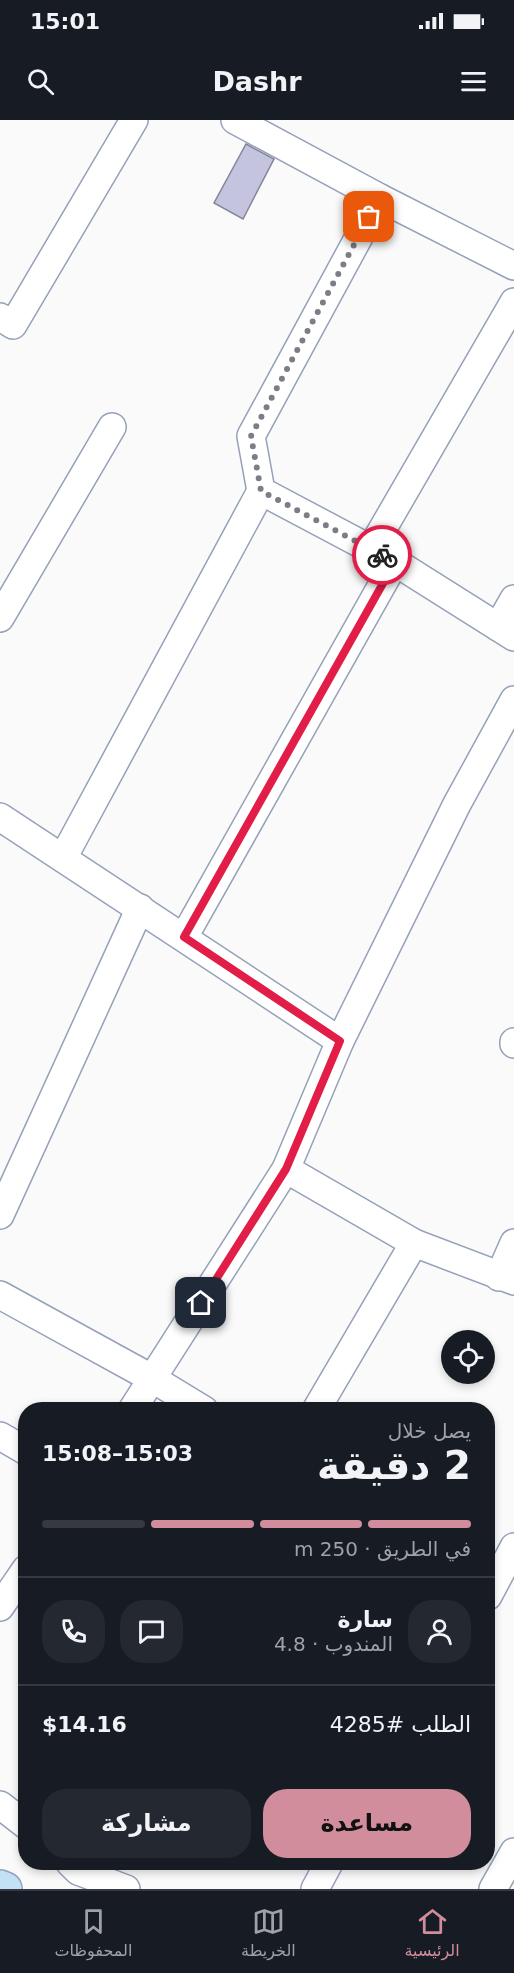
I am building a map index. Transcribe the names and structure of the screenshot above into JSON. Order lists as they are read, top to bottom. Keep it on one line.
{"page":{"status":"15:01","header":"Dashr","heading":["2 دقيقة","يصل خلال","15:03–15:08"],"panel":["سارة","المندوب · 4.8","الطلب #4285","$14.16"],"bar":"في الطريق · 250 m","buttons":["مساعدة","مشاركة"],"tabs":["الرئيسية","الخريطة","المحفوظات"]}}
